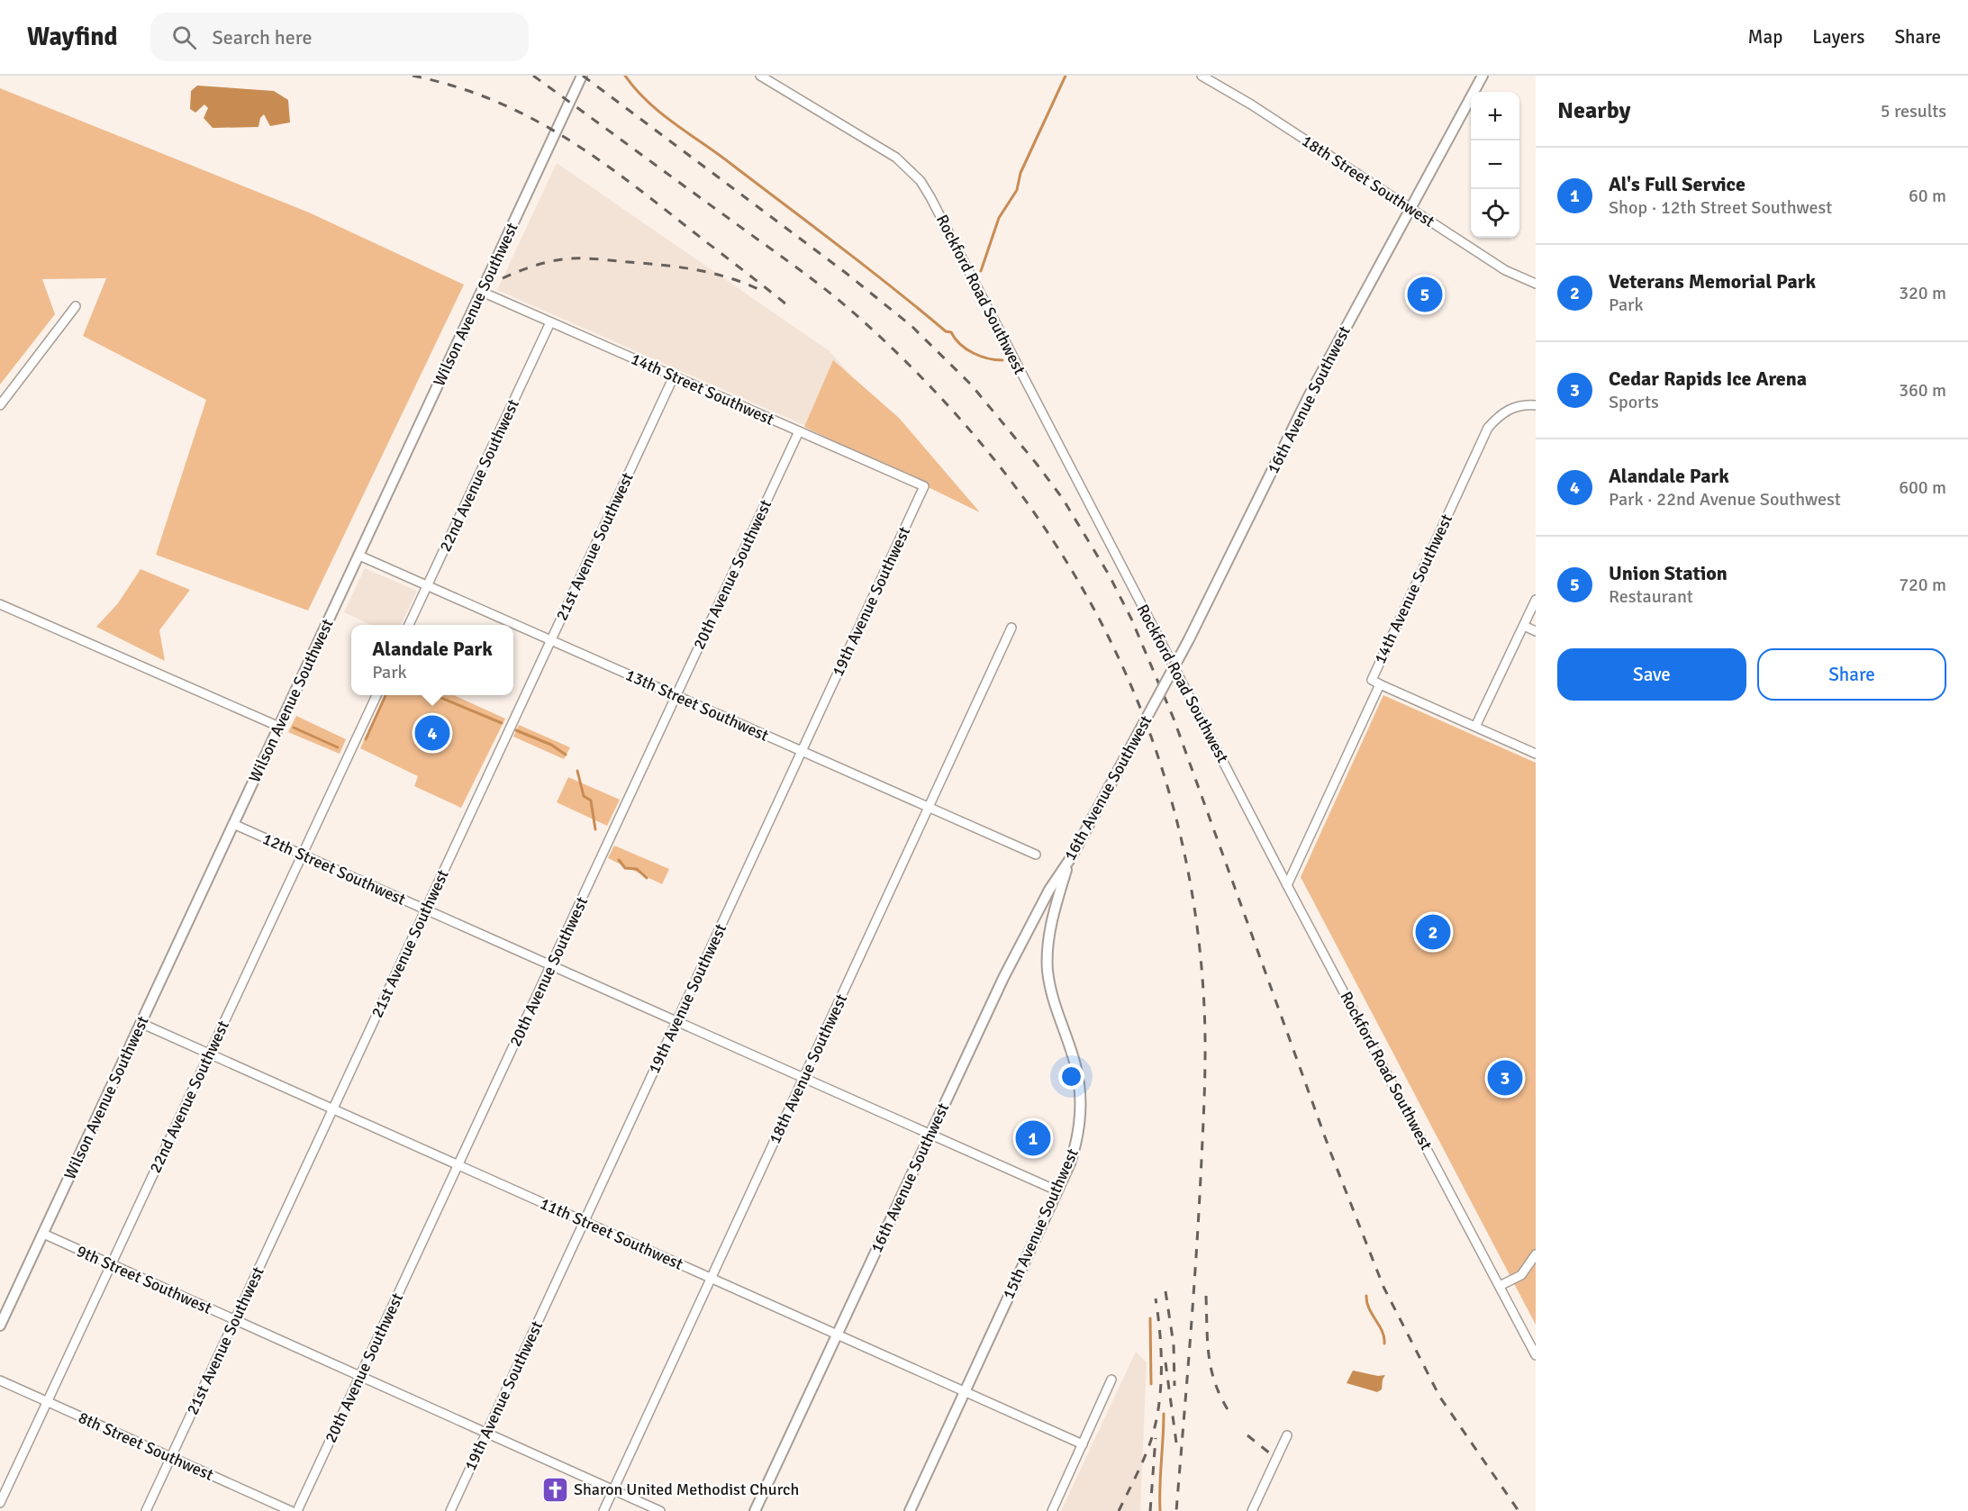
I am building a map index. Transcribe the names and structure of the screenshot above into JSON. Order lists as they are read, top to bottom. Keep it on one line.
{"streets":{"main road":["Wilson Avenue Southwest","16th Avenue Southwest","15th Avenue Southwest"],"street":["18th Street Southwest","Rockford Road Southwest","14th Street Southwest","22nd Avenue Southwest","21st Avenue Southwest","20th Avenue Southwest","14th Avenue Southwest","19th Avenue Southwest","13th Street Southwest","12th Street Southwest","18th Avenue Southwest","11th Street Southwest","9th Street Southwest","8th Street Southwest"]},"crossings":[["18th Street Southwest","16th Avenue Southwest"],["Rockford Road Southwest","14th Avenue Southwest"],["Wilson Avenue Southwest","14th Street Southwest"],["Wilson Avenue Southwest","13th Street Southwest"],["Wilson Avenue Southwest","12th Street Southwest"],["Wilson Avenue Southwest","11th Street Southwest"],["Wilson Avenue Southwest","9th Street Southwest"],["14th Street Southwest","22nd Avenue Southwest"],["14th Street Southwest","21st Avenue Southwest"],["14th Street Southwest","20th Avenue Southwest"],["14th Street Southwest","19th Avenue Southwest"],["16th Avenue Southwest","12th Street Southwest"],["16th Avenue Southwest","15th Avenue Southwest"],["16th Avenue Southwest","11th Street Southwest"],["22nd Avenue Southwest","13th Street Southwest"],["22nd Avenue Southwest","12th Street Southwest"],["22nd Avenue Southwest","11th Street Southwest"],["22nd Avenue Southwest","9th Street Southwest"],["22nd Avenue Southwest","8th Street Southwest"],["21st Avenue Southwest","13th Street Southwest"],["21st Avenue Southwest","12th Street Southwest"],["21st Avenue Southwest","11th Street Southwest"],["21st Avenue Southwest","9th Street Southwest"],["21st Avenue Southwest","8th Street Southwest"],["20th Avenue Southwest","13th Street Southwest"],["20th Avenue Southwest","12th Street Southwest"],["20th Avenue Southwest","11th Street Southwest"],["20th Avenue Southwest","9th Street Southwest"],["19th Avenue Southwest","13th Street Southwest"],["19th Avenue Southwest","12th Street Southwest"],["19th Avenue Southwest","11th Street Southwest"],["19th Avenue Southwest","9th Street Southwest"],["13th Street Southwest","18th Avenue Southwest"],["12th Street Southwest","18th Avenue Southwest"],["12th Street Southwest","15th Avenue Southwest"],["18th Avenue Southwest","11th Street Southwest"],["18th Avenue Southwest","9th Street Southwest"],["15th Avenue Southwest","11th Street Southwest"]],"places":{"church":["Sharon United Methodist Church"]},"page":{"header":"Wayfind","search":"Search here","nav":["Map","Layers","Share"],"heading":["Nearby","5 results"],"map_buttons":["+","−"],"list":[{"mark":"1","name":"Al's Full Service","note":"Shop · 12th Street Southwest","value":"60 m"},{"mark":"2","name":"Veterans Memorial Park","note":"Park","value":"320 m"},{"mark":"3","name":"Cedar Rapids Ice Arena","note":"Sports","value":"360 m"},{"mark":"4","name":"Alandale Park","note":"Park · 22nd Avenue Southwest","value":"600 m"},{"mark":"5","name":"Union Station","note":"Restaurant","value":"720 m"}],"pins":["5","4","2","3","1"],"popup":["Alandale Park","Park"],"buttons":["Save","Share"]}}
